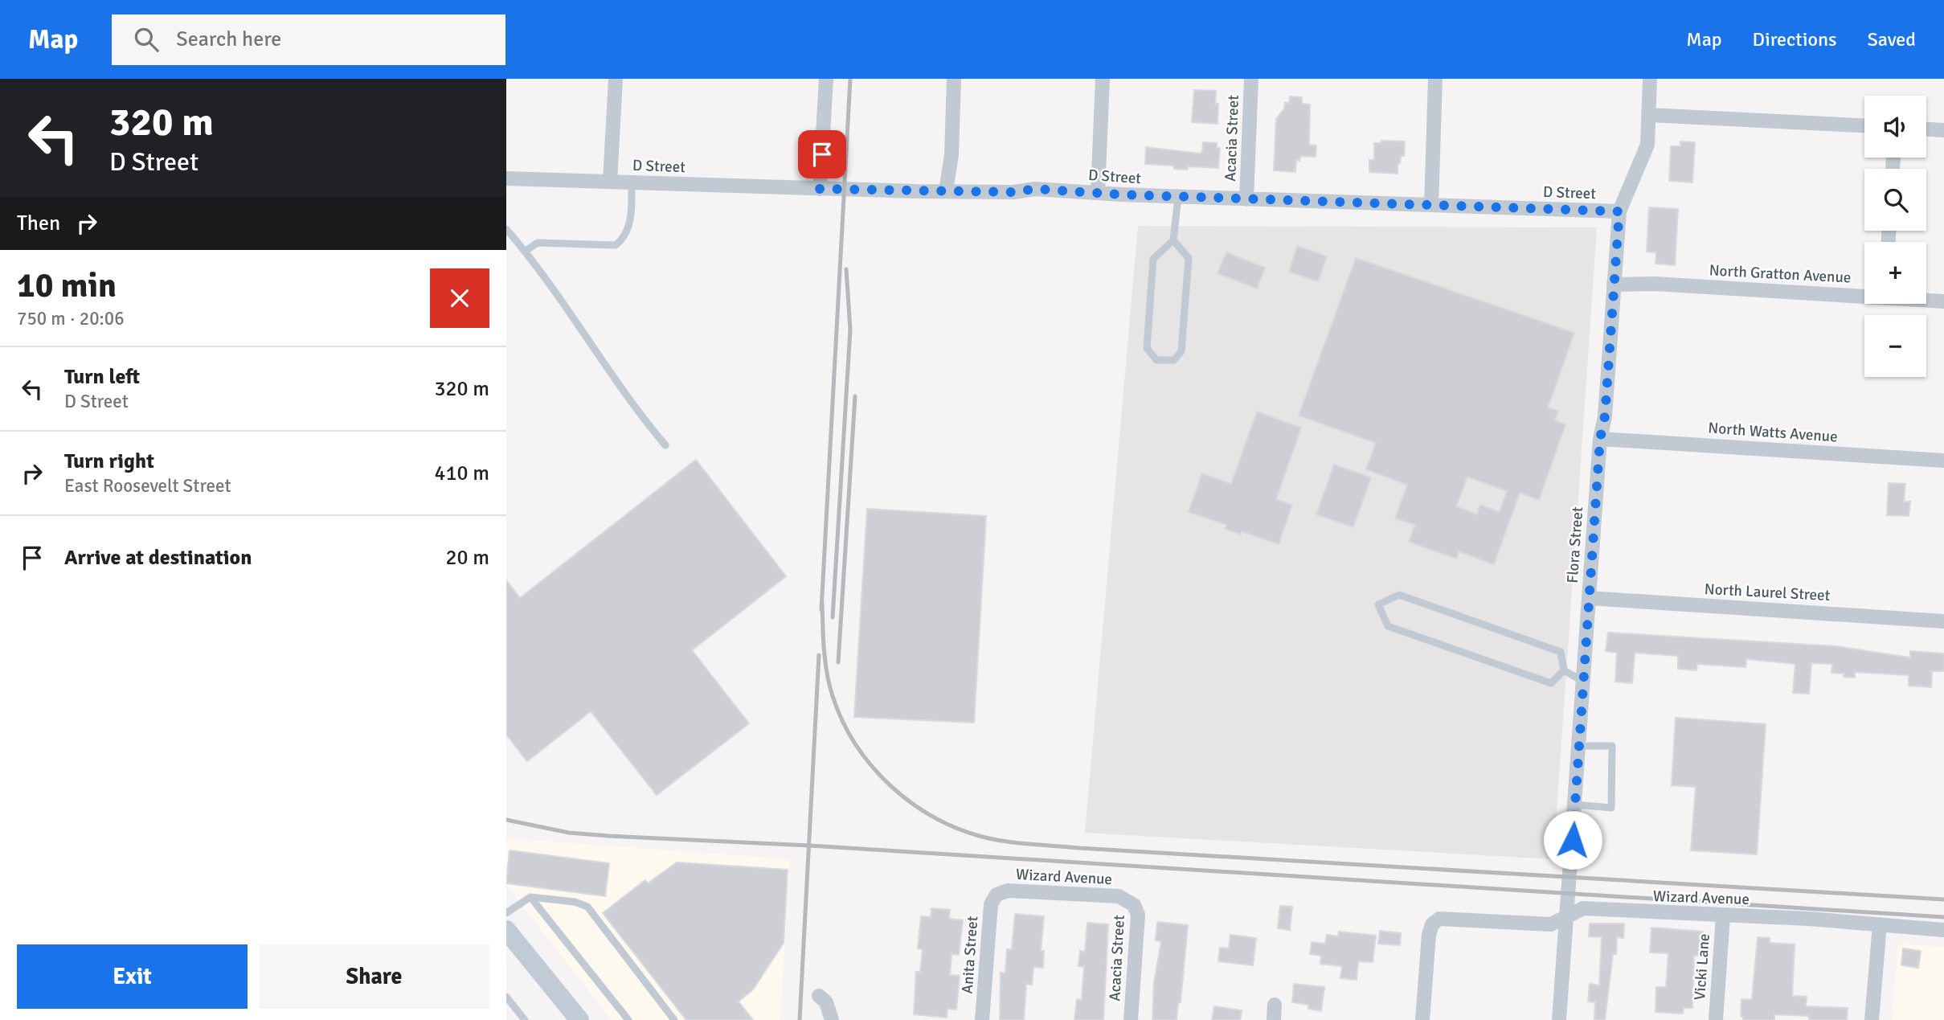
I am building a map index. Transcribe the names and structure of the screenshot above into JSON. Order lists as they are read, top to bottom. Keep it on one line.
{"streets":{"street":["Acacia Street","D Street","North Gratton Avenue","North Watts Avenue","Flora Street","North Laurel Street","Wizard Avenue","Anita Street","Vicki Lane"]},"crossings":[["Acacia Street","D Street"],["Acacia Street","Wizard Avenue"],["D Street","Flora Street"],["North Gratton Avenue","Flora Street"],["North Watts Avenue","Flora Street"],["Flora Street","North Laurel Street"],["Flora Street","Wizard Avenue"],["Wizard Avenue","Anita Street"],["Wizard Avenue","Vicki Lane"]],"page":{"header":"Map","search":"Search here","nav":["Map","Directions","Saved"],"turn":["320 m","D Street"],"map_buttons":["+","−"],"then":"Then","heading":["10 min","750 m · 20:06"],"list":[{"name":"Turn left","note":"D Street","value":"320 m"},{"name":"Turn right","note":"East Roosevelt Street","value":"410 m"},{"name":"Arrive at destination","value":"20 m"}],"buttons":["Exit","Share"]}}
